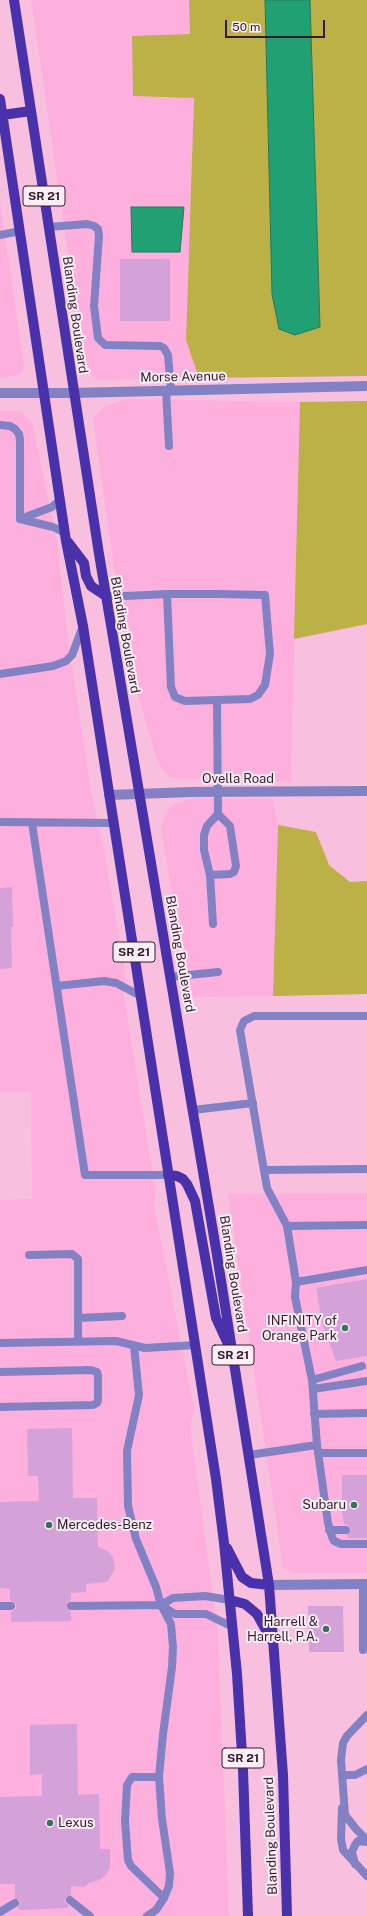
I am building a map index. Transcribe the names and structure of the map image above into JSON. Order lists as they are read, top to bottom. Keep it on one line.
{"streets":{"main road":["SR 21","Blanding Boulevard"],"street":["Morse Avenue","Ovella Road"]},"crossings":[["Blanding Boulevard","Morse Avenue"],["Blanding Boulevard","Ovella Road"]],"places":["INFINITY of Orange Park","Subaru","Mercedes-Benz","Harrell & Harrell, P.A.","Lexus"],"scale_bar":"50 m"}
